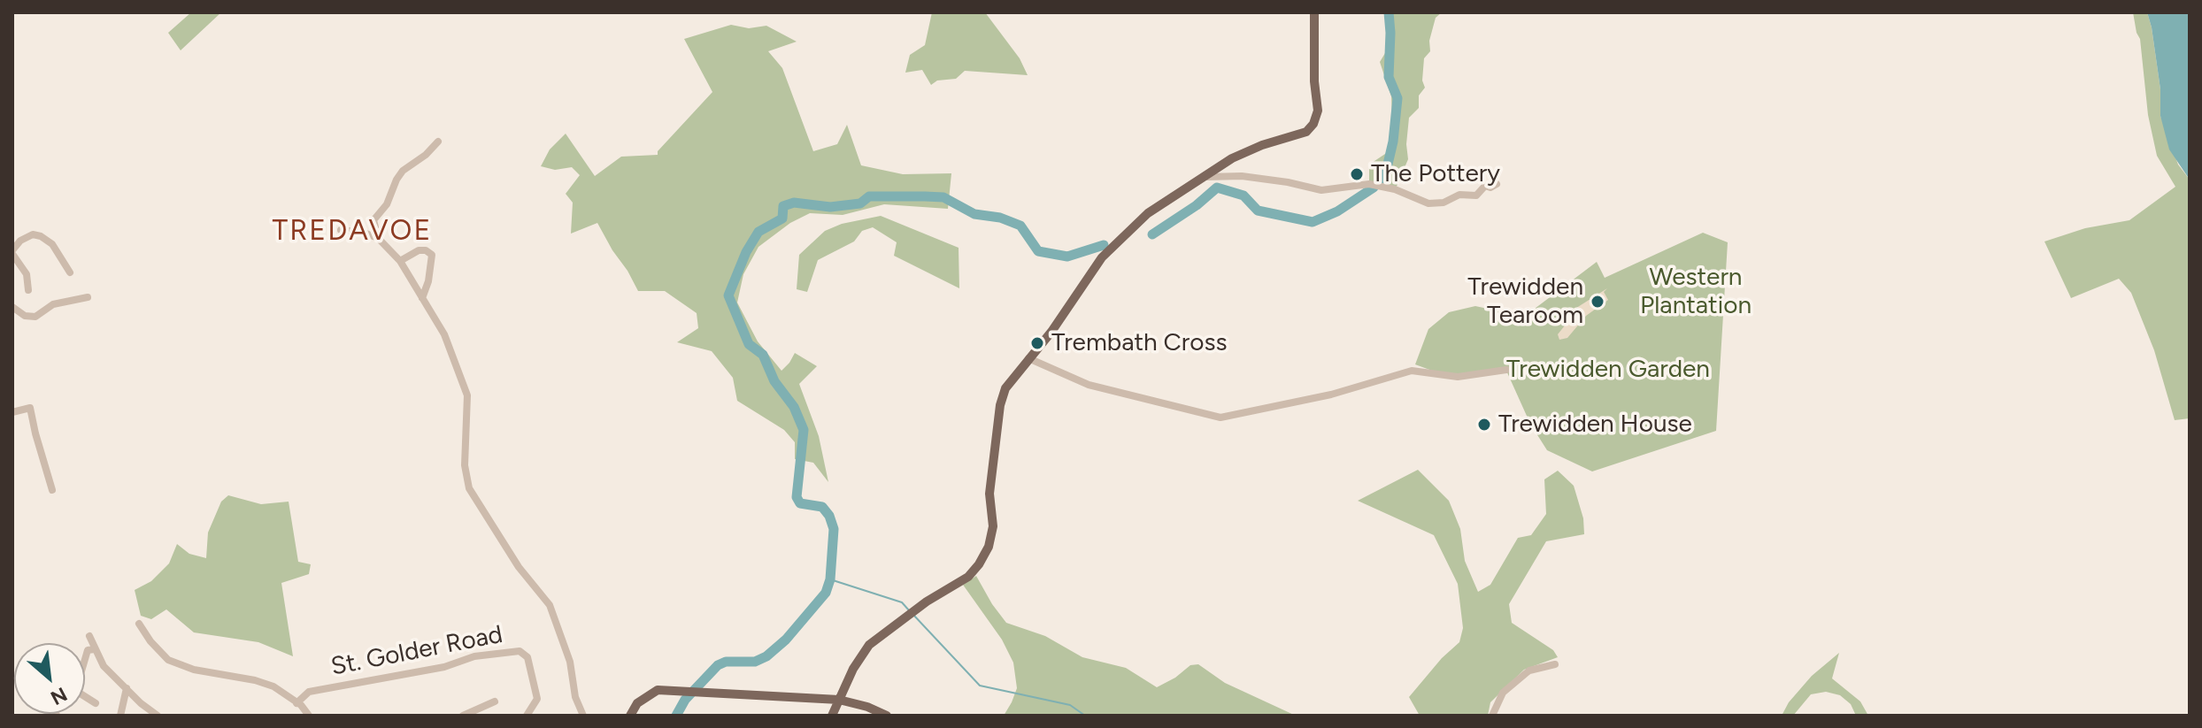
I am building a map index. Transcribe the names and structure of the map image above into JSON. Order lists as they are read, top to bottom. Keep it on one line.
{"streets":{"street":["St. Golder Road"]},"districts":["TREDAVOE"],"parks":["Western Plantation","Trewidden Garden"],"places":["The Pottery","Trewidden Tearoom","Trembath Cross","Trewidden House"],"north":"bottom right"}
